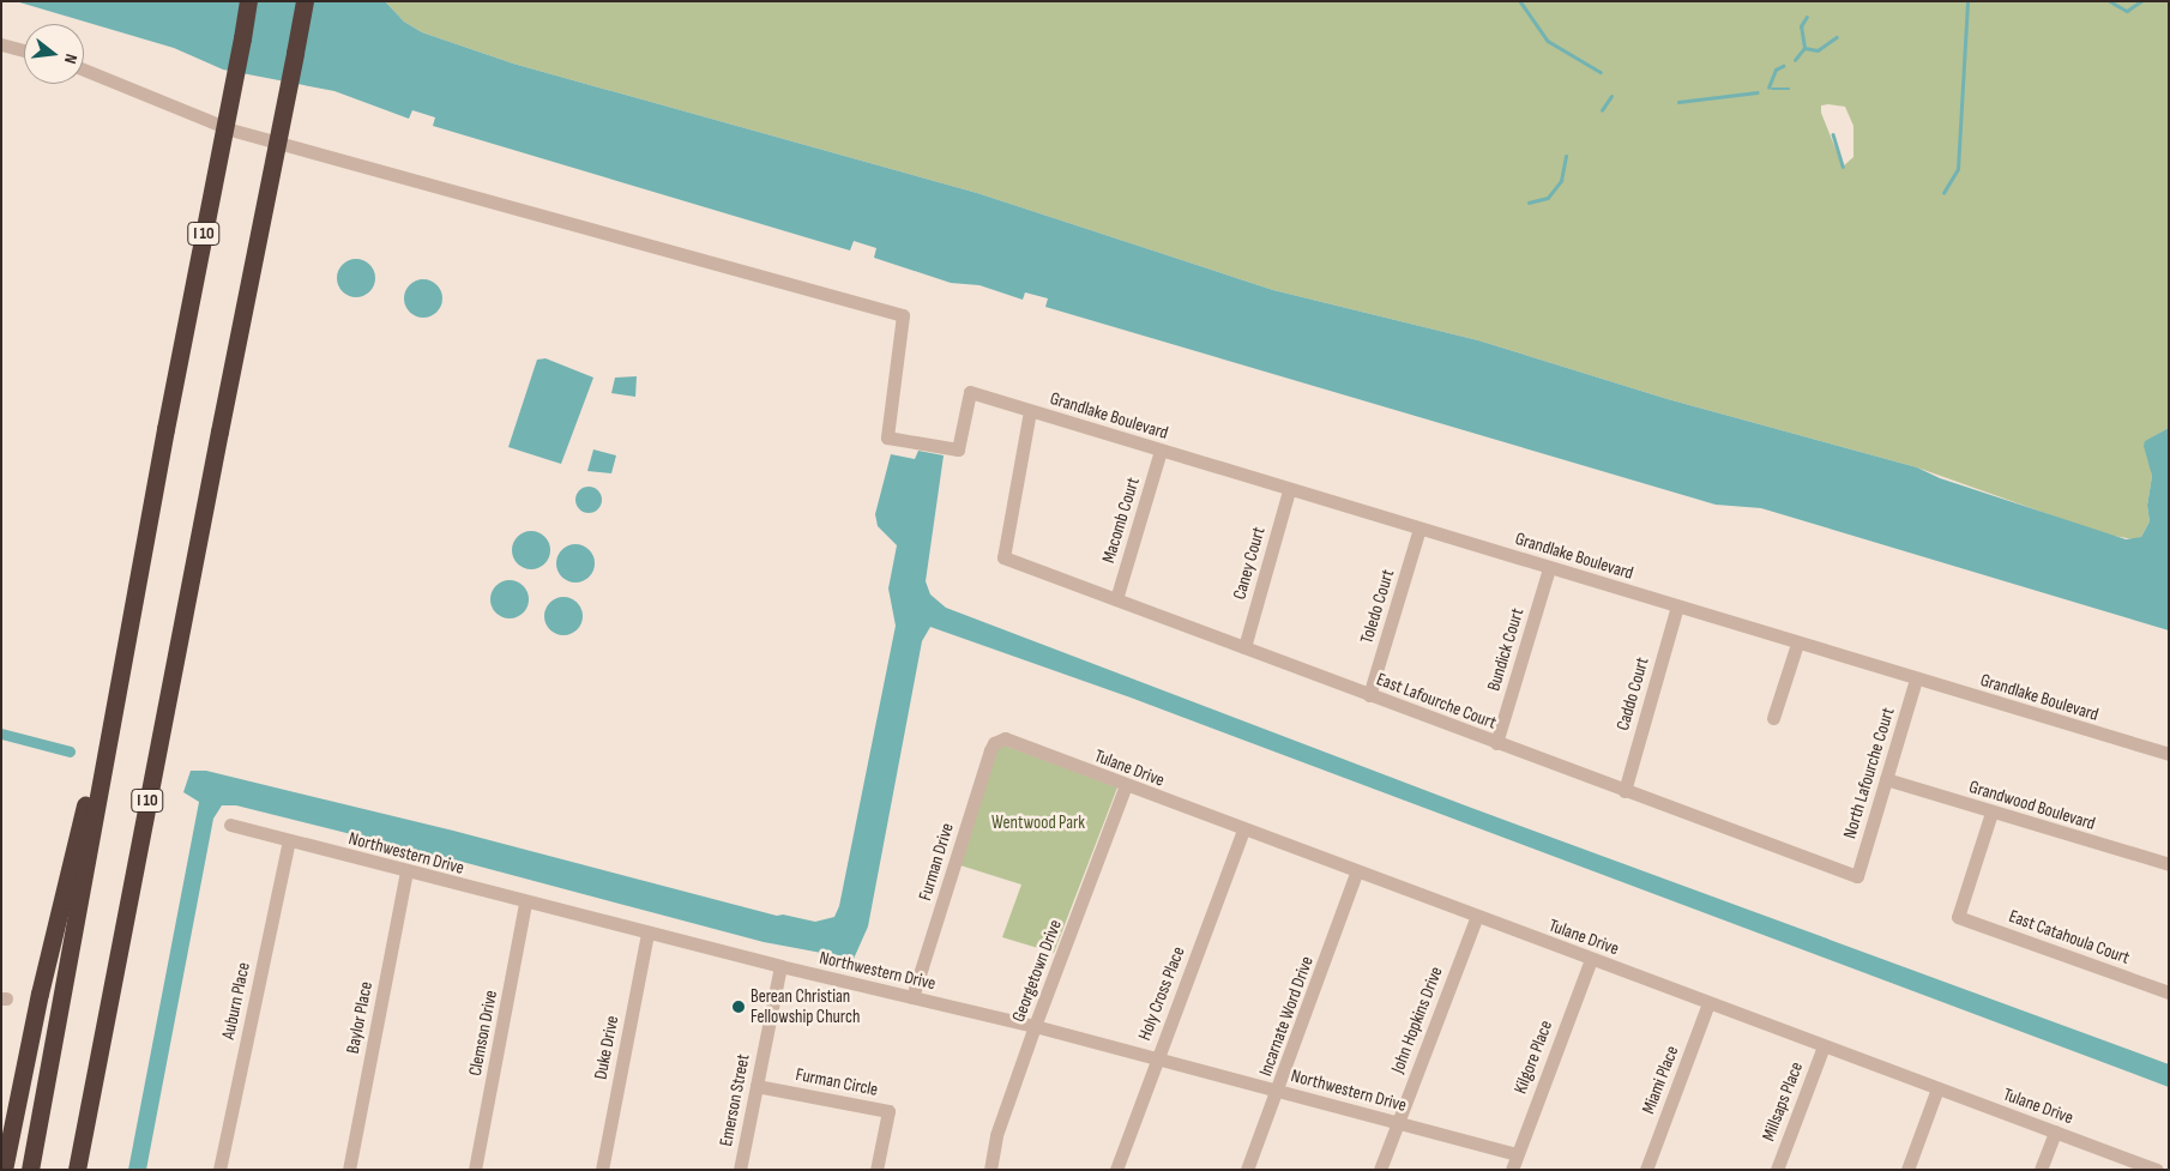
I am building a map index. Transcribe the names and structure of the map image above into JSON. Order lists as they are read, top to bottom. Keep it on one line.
{"streets":{"highway":["I 10"],"street":["Grandlake Boulevard","Macomb Court","Caney Court","Toledo Court","Bundick Court","Caddo Court","East Lafourche Court","Tulane Drive","North Lafourche Court","Grandwood Boulevard","Northwestern Drive","Furman Drive","East Catahoula Court","Georgetown Drive","Holy Cross Place","Auburn Place","Incarnate Word Drive","Baylor Place","John Hopkins Drive","Clemson Drive","Duke Drive","Kilgore Place","Miami Place","Furman Circle","Emerson Street","Millsaps Place"]},"crossings":[["Grandlake Boulevard","Macomb Court"],["Grandlake Boulevard","Caney Court"],["Grandlake Boulevard","Toledo Court"],["Grandlake Boulevard","Bundick Court"],["Grandlake Boulevard","Caddo Court"],["Grandlake Boulevard","East Lafourche Court"],["Grandlake Boulevard","North Lafourche Court"],["Macomb Court","East Lafourche Court"],["Caney Court","East Lafourche Court"],["Toledo Court","East Lafourche Court"],["Bundick Court","East Lafourche Court"],["Caddo Court","East Lafourche Court"],["East Lafourche Court","North Lafourche Court"],["Tulane Drive","Furman Drive"],["Tulane Drive","Georgetown Drive"],["Tulane Drive","Holy Cross Place"],["Tulane Drive","Incarnate Word Drive"],["Tulane Drive","John Hopkins Drive"],["Tulane Drive","Kilgore Place"],["Tulane Drive","Miami Place"],["Tulane Drive","Millsaps Place"],["North Lafourche Court","Grandwood Boulevard"],["Grandwood Boulevard","East Catahoula Court"],["Northwestern Drive","Furman Drive"],["Northwestern Drive","Georgetown Drive"],["Northwestern Drive","Holy Cross Place"],["Northwestern Drive","Auburn Place"],["Northwestern Drive","Incarnate Word Drive"],["Northwestern Drive","Baylor Place"],["Northwestern Drive","John Hopkins Drive"],["Northwestern Drive","Clemson Drive"],["Northwestern Drive","Duke Drive"],["Northwestern Drive","Kilgore Place"],["Northwestern Drive","Emerson Street"],["Furman Circle","Emerson Street"]],"parks":["Wentwood Park"],"places":["Berean Christian Fellowship Church"],"north":"right"}
